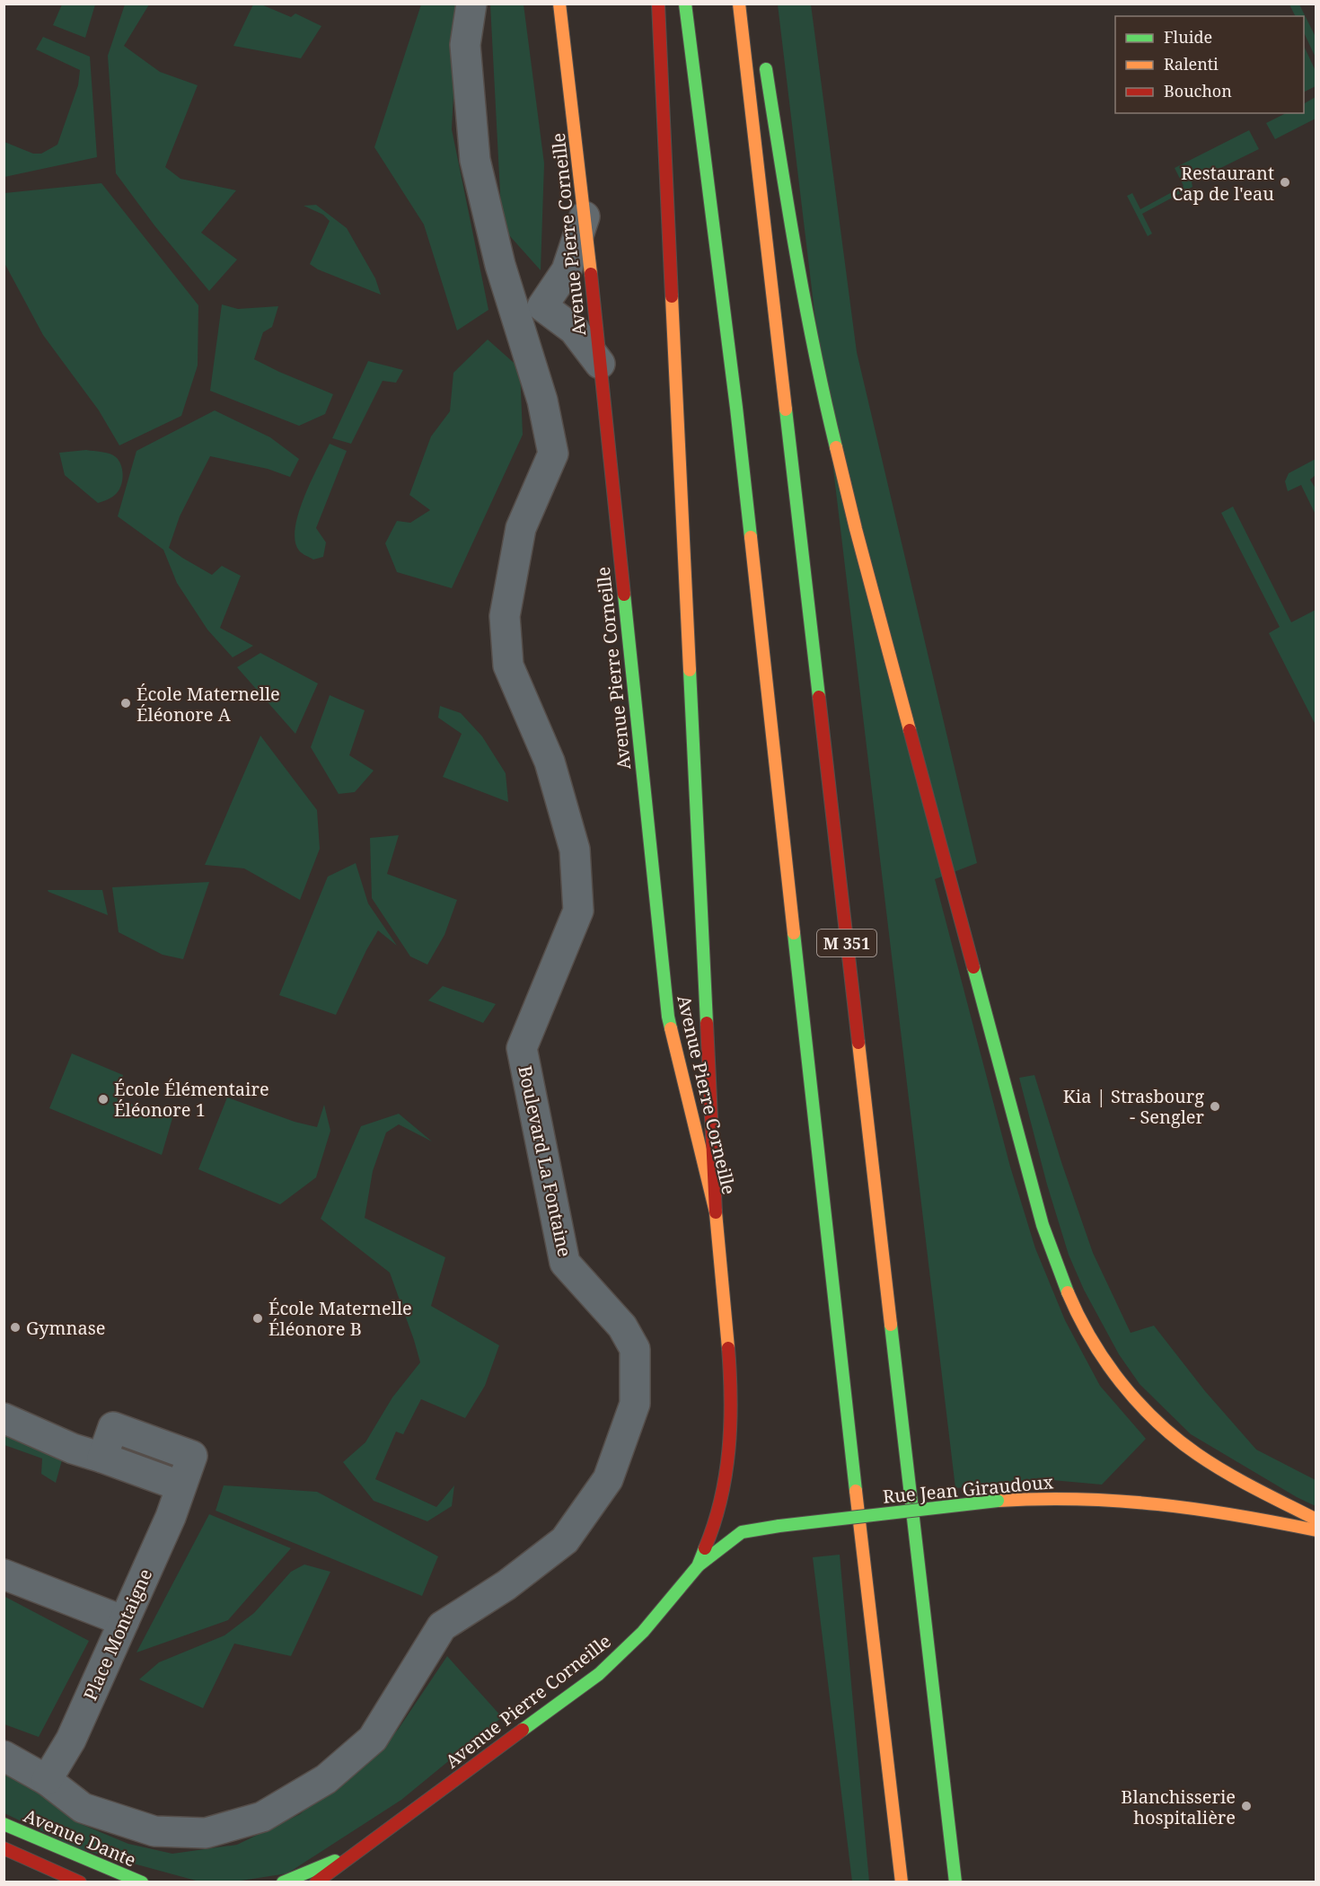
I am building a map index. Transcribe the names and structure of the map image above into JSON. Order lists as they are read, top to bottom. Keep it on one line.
{"streets":{"main road":["Avenue Pierre Corneille","M 351","Rue Jean Giraudoux","Avenue Dante"],"street":["Boulevard La Fontaine","Place Montaigne"]},"crossings":[["Avenue Pierre Corneille","Rue Jean Giraudoux"],["Boulevard La Fontaine","Place Montaigne"]],"places":["Restaurant Cap de l'eau","École Maternelle Éléonore A","École Élémentaire Éléonore 1","Kia | Strasbourg - Sengler","École Maternelle Éléonore B","Gymnase","Blanchisserie hospitalière"],"legend":["Fluide","Ralenti","Bouchon"]}
